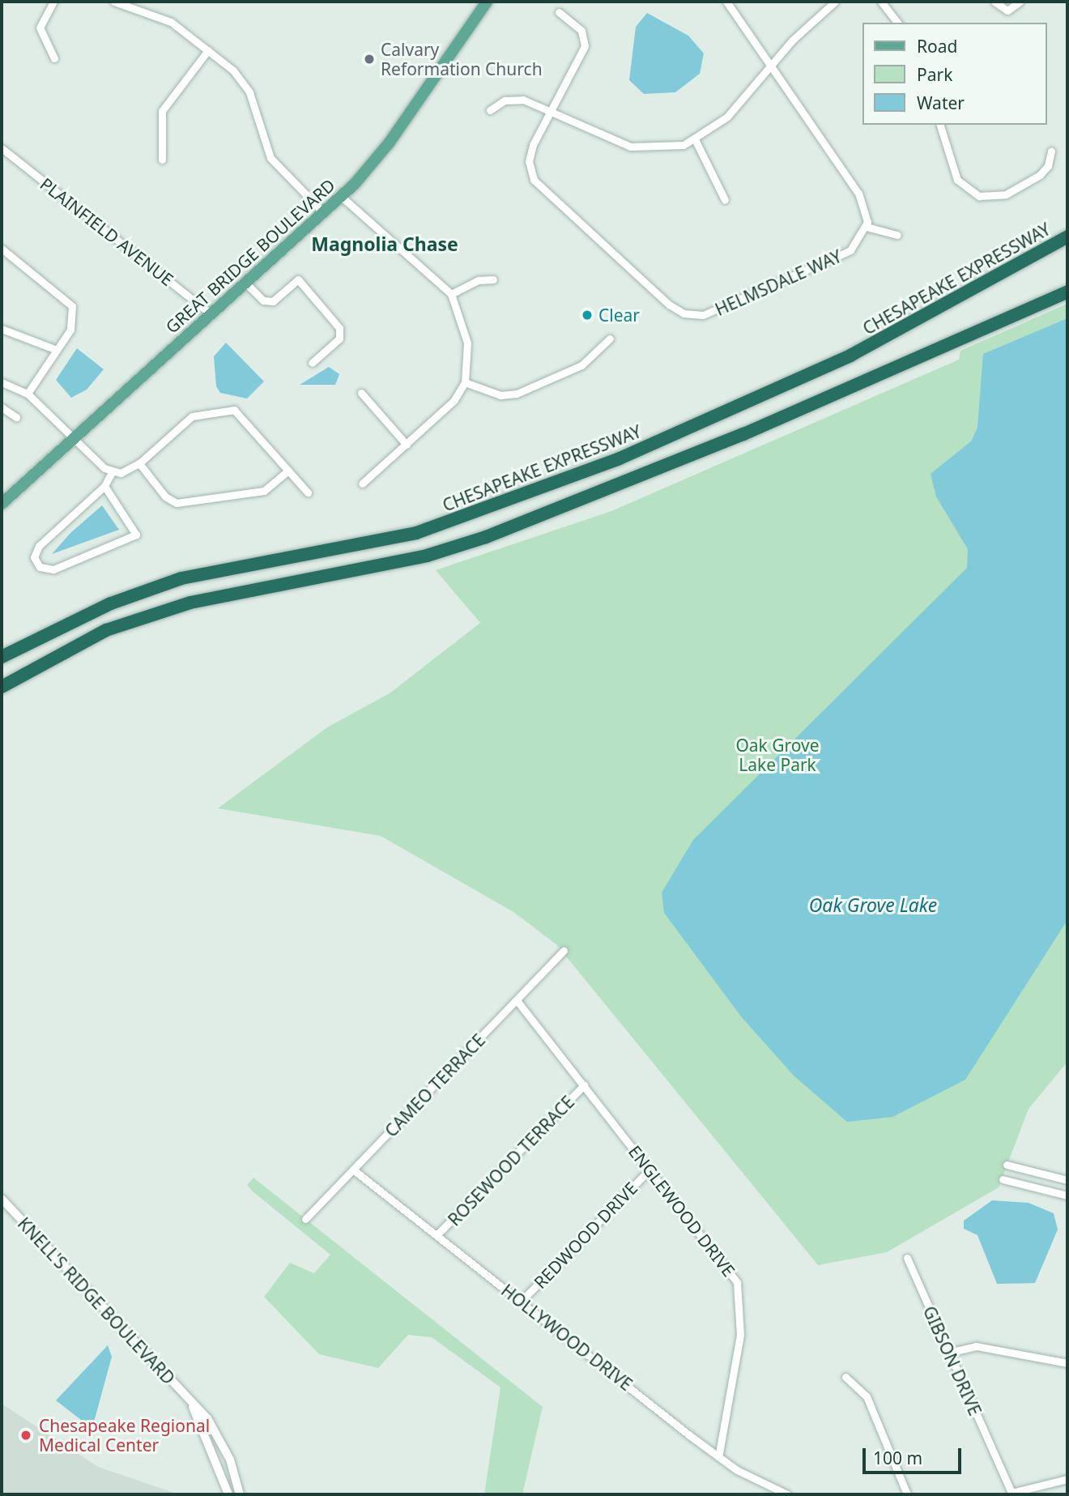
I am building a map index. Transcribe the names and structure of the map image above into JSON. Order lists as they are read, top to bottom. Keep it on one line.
{"streets":{"highway":["CHESAPEAKE EXPRESSWAY"],"main road":["GREAT BRIDGE BOULEVARD"],"street":["PLAINFIELD AVENUE","HELMSDALE WAY","CAMEO TERRACE","ROSEWOOD TERRACE","ENGLEWOOD DRIVE","REDWOOD DRIVE","KNELL'S RIDGE BOULEVARD","HOLLYWOOD DRIVE","GIBSON DRIVE"]},"crossings":[["PLAINFIELD AVENUE","GREAT BRIDGE BOULEVARD"],["CAMEO TERRACE","ENGLEWOOD DRIVE"],["CAMEO TERRACE","HOLLYWOOD DRIVE"],["ROSEWOOD TERRACE","ENGLEWOOD DRIVE"],["ROSEWOOD TERRACE","HOLLYWOOD DRIVE"],["ENGLEWOOD DRIVE","REDWOOD DRIVE"],["ENGLEWOOD DRIVE","HOLLYWOOD DRIVE"],["REDWOOD DRIVE","HOLLYWOOD DRIVE"]],"districts":["Magnolia Chase"],"water":["Oak Grove Lake"],"parks":["Oak Grove Lake Park"],"places":["Calvary Reformation Church","Clear","Chesapeake Regional Medical Center"],"legend":["Road","Park","Water"],"scale_bar":"100 m"}
